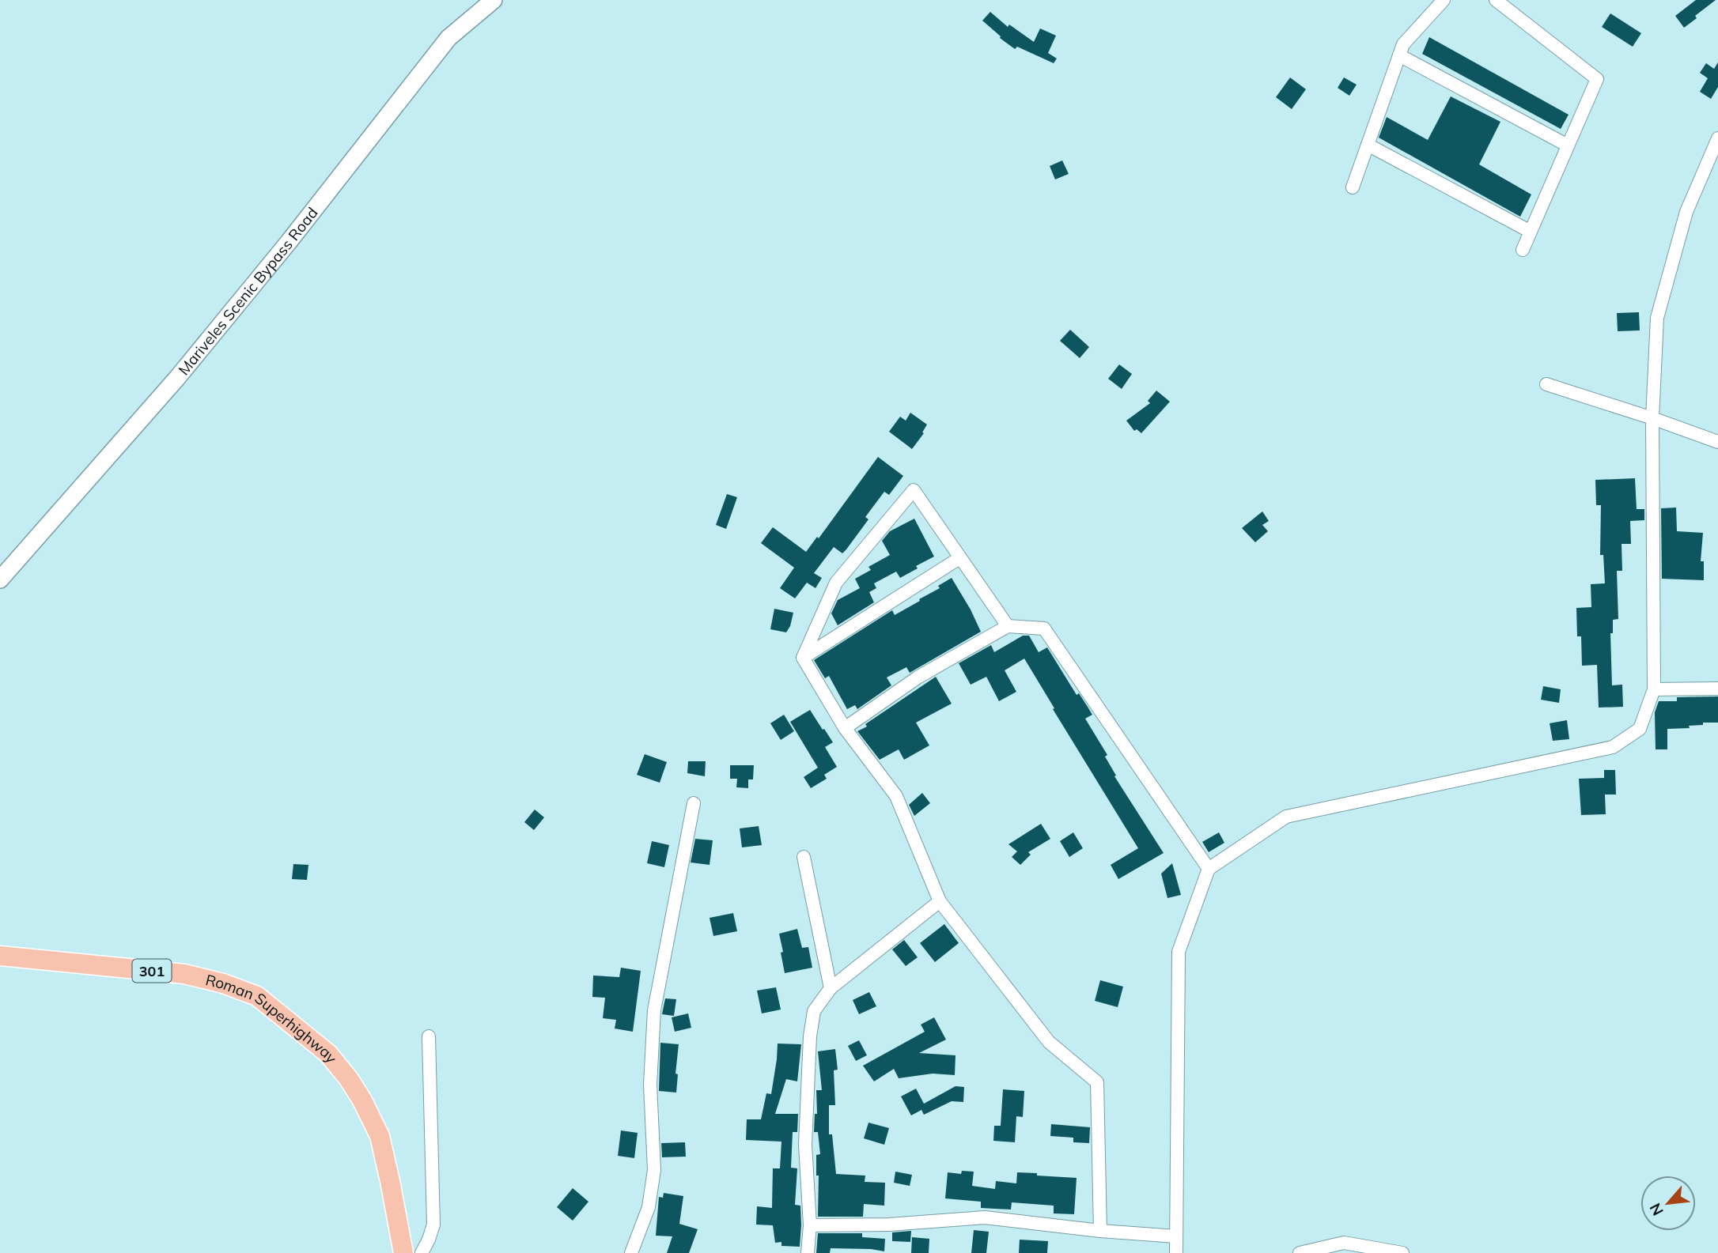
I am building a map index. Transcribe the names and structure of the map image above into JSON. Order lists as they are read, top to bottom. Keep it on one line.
{"streets":{"main road":["Mariveles Scenic Bypass Road","301","Roman Superhighway"]},"north":"bottom left"}
